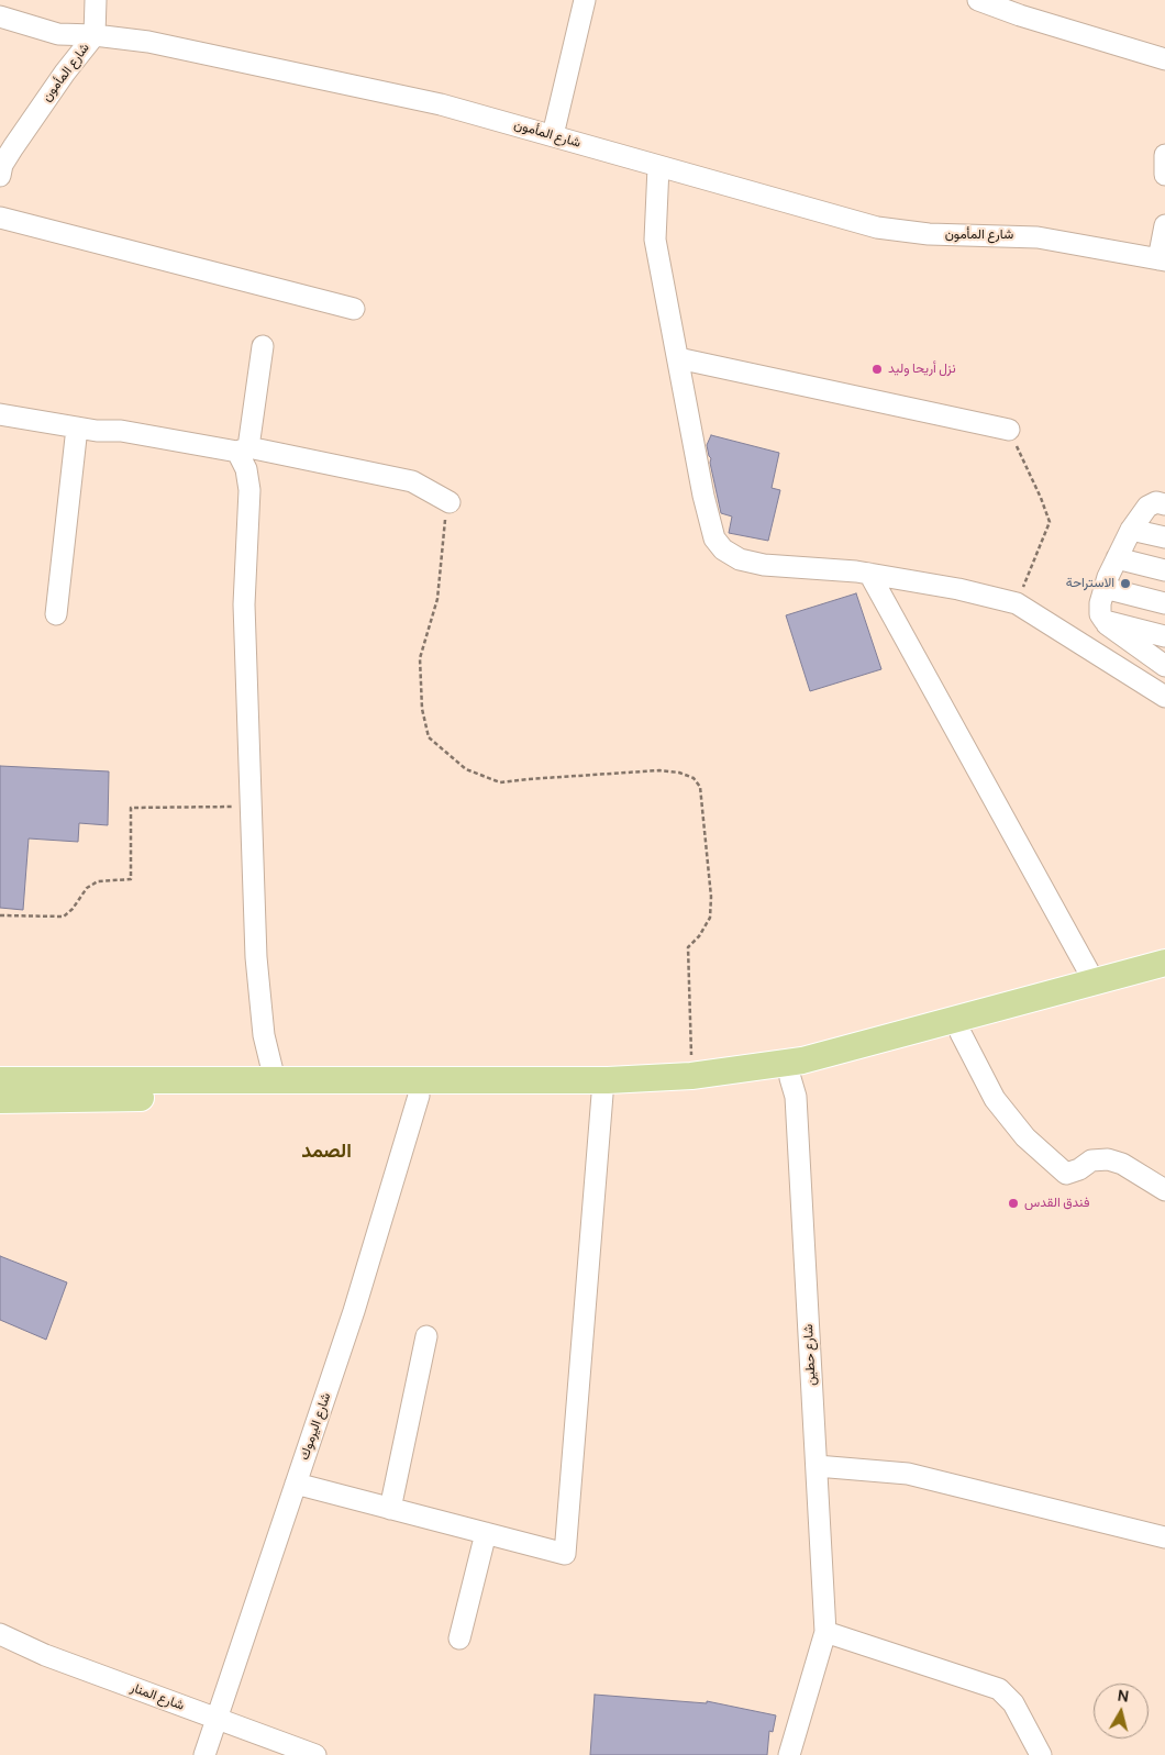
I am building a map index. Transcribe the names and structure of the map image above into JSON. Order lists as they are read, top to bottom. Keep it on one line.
{"streets":{"street":["شارع المأمون","شارع حطين","شارع اليرموك","شارع المنار"]},"crossings":[["شارع اليرموك","شارع المنار"]],"districts":["الصمد"],"places":["نزل أريحا وليد","الاستراحة","فندق القدس"],"north":"top"}
